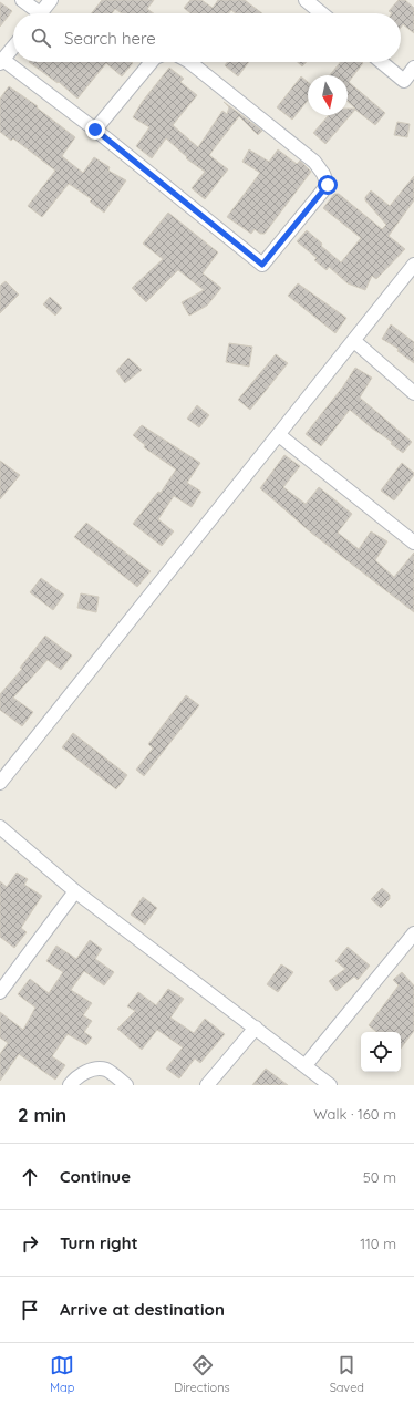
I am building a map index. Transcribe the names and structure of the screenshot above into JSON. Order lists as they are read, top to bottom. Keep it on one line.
{"north":"bottom","page":{"search":"Search here","heading":["2 min","Walk · 160 m"],"list":[["Continue","50 m"],["Turn right","110 m"],"Arrive at destination"],"nav":["Map","Directions","Saved"]}}
